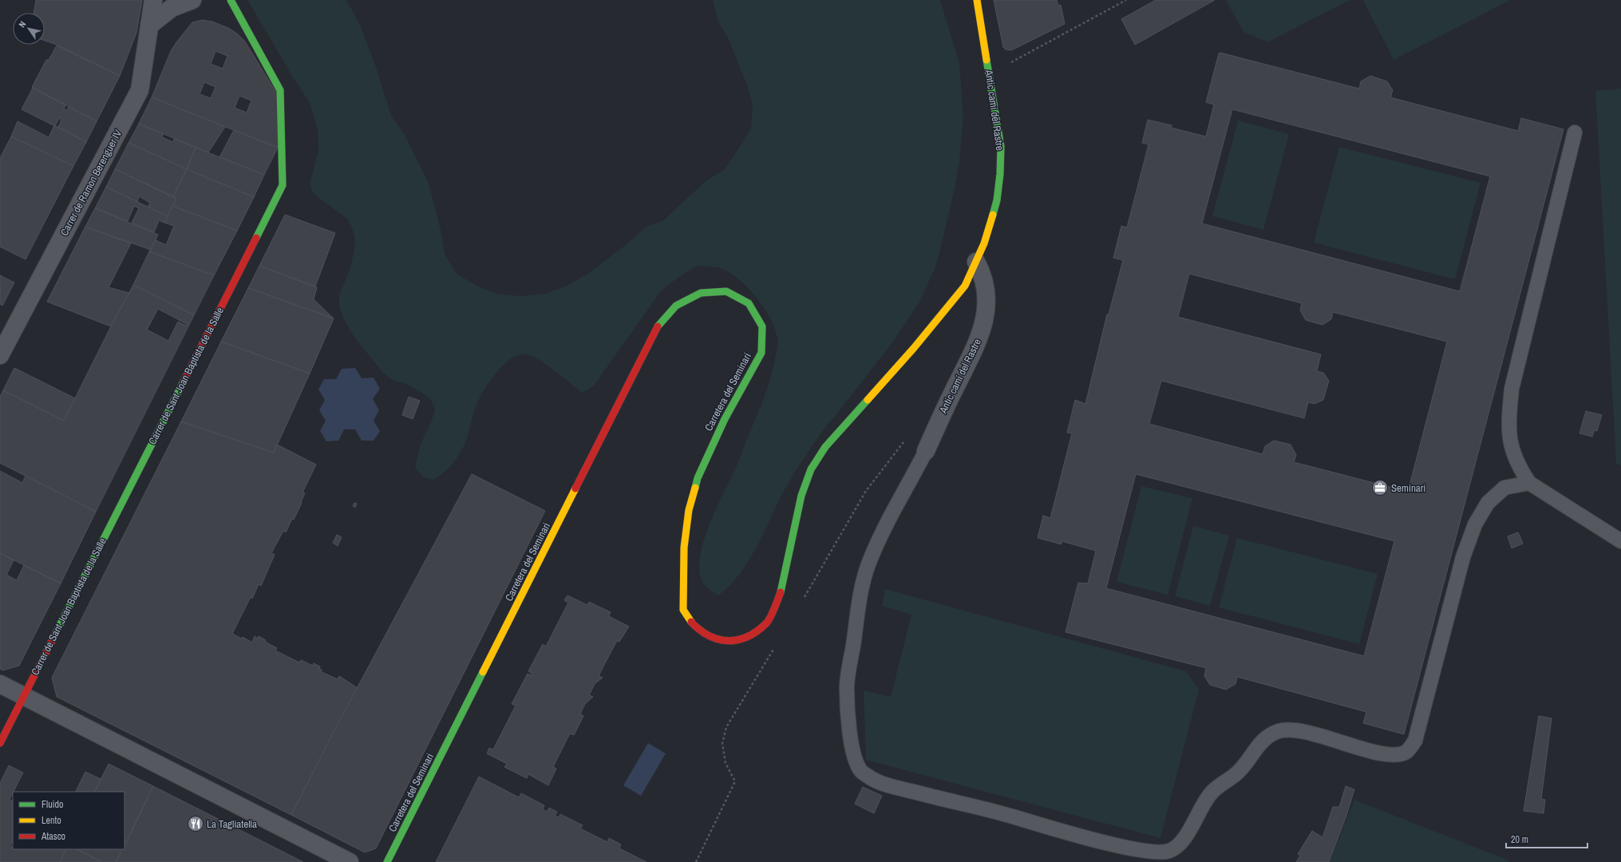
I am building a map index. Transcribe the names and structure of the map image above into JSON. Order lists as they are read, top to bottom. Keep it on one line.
{"streets":{"street":["Antic camí del Rastre","Carrer de Ramon Berenguer IV","Carrer de Sant Joan Baptista de la Salle","Carretera del Seminari"]},"crossings":[["Antic camí del Rastre","Carretera del Seminari"]],"places":{"office":["Seminari"],"restaurant":["La Tagliatella"]},"legend":["Fluido","Lento","Atasco"],"scale_bar":"20 m","north":"top left"}
